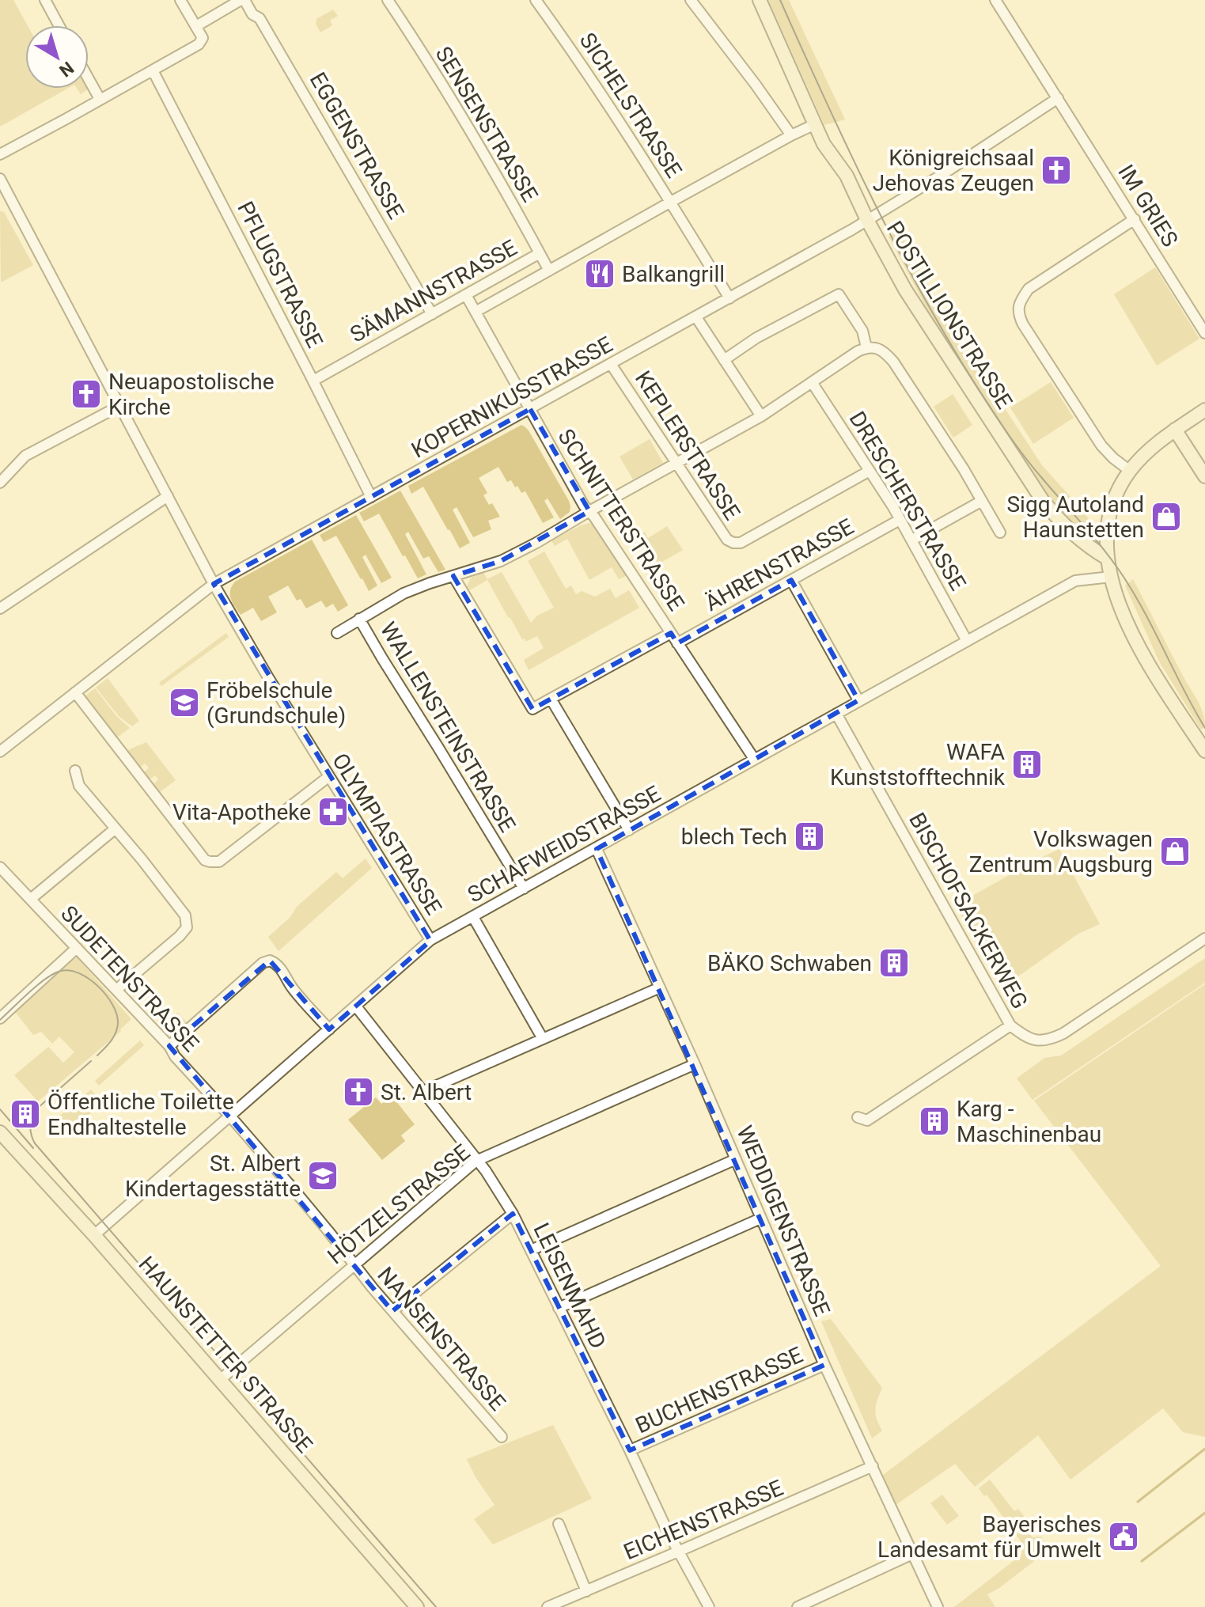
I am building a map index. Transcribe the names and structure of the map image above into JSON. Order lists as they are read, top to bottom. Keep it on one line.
{"streets":{"street":["SICHELSTRASSE","SENSENSTRASSE","EGGENSTRASSE","IM GRIES","PFLUGSTRASSE","SÄMANNSTRASSE","POSTILLIONSTRASSE","KOPERNIKUSSTRASSE","KEPLERSTRASSE","DRESCHERSTRASSE","SCHNITTERSTRASSE","ÄHRENSTRASSE","WALLENSTEINSTRASSE","OLYMPIASTRASSE","SCHAFWEIDSTRASSE","BISCHOFSACKERWEG","SUDETENSTRASSE","HÖTZELSTRASSE","WEDDIGENSTRASSE","LEISENMAHD","NANSENSTRASSE","HAUNSTETTER STRASSE","BUCHENSTRASSE","EICHENSTRASSE"]},"crossings":[["SICHELSTRASSE","SÄMANNSTRASSE"],["SENSENSTRASSE","SÄMANNSTRASSE"],["EGGENSTRASSE","SÄMANNSTRASSE"],["IM GRIES","KOPERNIKUSSTRASSE"],["PFLUGSTRASSE","SÄMANNSTRASSE"],["PFLUGSTRASSE","KOPERNIKUSSTRASSE"],["SÄMANNSTRASSE","POSTILLIONSTRASSE"],["SÄMANNSTRASSE","SCHNITTERSTRASSE"],["POSTILLIONSTRASSE","KOPERNIKUSSTRASSE"],["KOPERNIKUSSTRASSE","KEPLERSTRASSE"],["KOPERNIKUSSTRASSE","SCHNITTERSTRASSE"],["KOPERNIKUSSTRASSE","OLYMPIASTRASSE"],["KEPLERSTRASSE","DRESCHERSTRASSE"],["DRESCHERSTRASSE","ÄHRENSTRASSE"],["DRESCHERSTRASSE","SCHAFWEIDSTRASSE"],["SCHNITTERSTRASSE","ÄHRENSTRASSE"],["SCHNITTERSTRASSE","SCHAFWEIDSTRASSE"],["WALLENSTEINSTRASSE","SCHAFWEIDSTRASSE"],["OLYMPIASTRASSE","SCHAFWEIDSTRASSE"],["SCHAFWEIDSTRASSE","BISCHOFSACKERWEG"],["SCHAFWEIDSTRASSE","SUDETENSTRASSE"],["SCHAFWEIDSTRASSE","WEDDIGENSTRASSE"],["SCHAFWEIDSTRASSE","LEISENMAHD"],["SCHAFWEIDSTRASSE","HAUNSTETTER STRASSE"],["SUDETENSTRASSE","HÖTZELSTRASSE"],["SUDETENSTRASSE","NANSENSTRASSE"],["HÖTZELSTRASSE","WEDDIGENSTRASSE"],["HÖTZELSTRASSE","LEISENMAHD"],["HÖTZELSTRASSE","NANSENSTRASSE"],["HÖTZELSTRASSE","HAUNSTETTER STRASSE"],["WEDDIGENSTRASSE","BUCHENSTRASSE"],["WEDDIGENSTRASSE","EICHENSTRASSE"],["LEISENMAHD","BUCHENSTRASSE"],["LEISENMAHD","EICHENSTRASSE"]],"places":{"church":["Königreichsaal Jehovas Zeugen","Neuapostolische Kirche","St. Albert"],"restaurant":["Balkangrill"],"shop":["Sigg Autoland Haunstetten","Volkswagen Zentrum Augsburg"],"school or university":["Fröbelschule (Grundschule)","St. Albert Kindertagesstätte"],"building":["WAFA Kunststofftechnik","blech Tech","BÄKO Schwaben","Öffentliche Toilette Endhaltestelle","Karg - Maschinenbau"],"pharmacy":["Vita-Apotheke"],"public building":["Bayerisches Landesamt für Umwelt"]},"north":"bottom right"}
